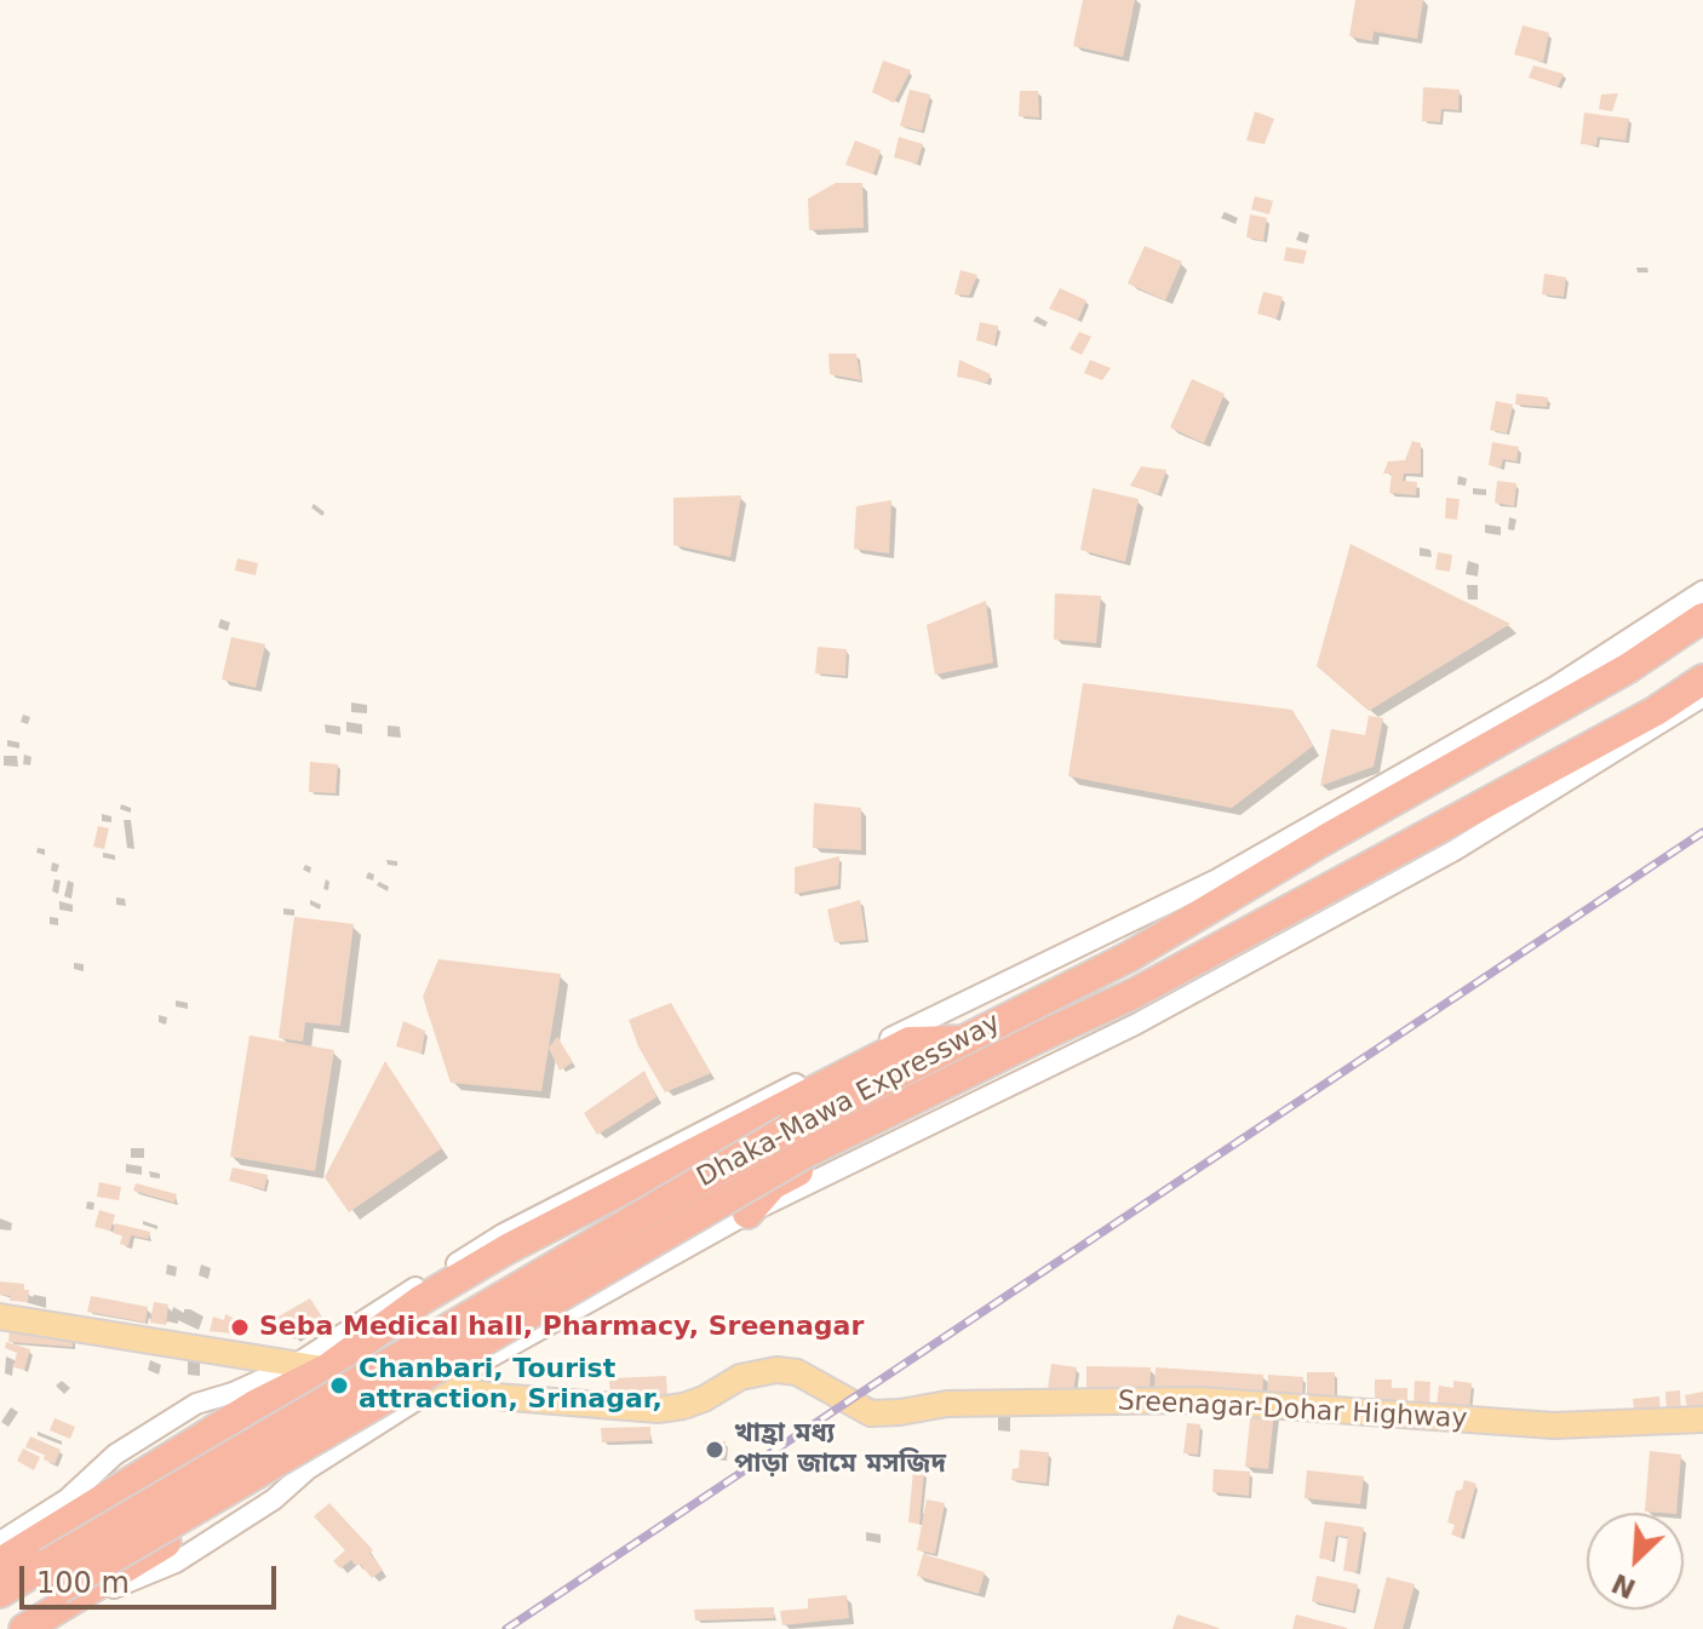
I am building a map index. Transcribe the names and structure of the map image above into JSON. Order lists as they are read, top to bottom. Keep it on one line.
{"streets":{"highway":["Dhaka-Mawa Expressway"],"main road":["Sreenagar-Dohar Highway"]},"places":["Seba Medical hall, Pharmacy, Sreenagar","Chanbari, Tourist attraction, Srinagar,","খাহ্রা মধ্য পাড়া জামে মসজিদ"],"scale_bar":"100 m","north":"bottom left"}
